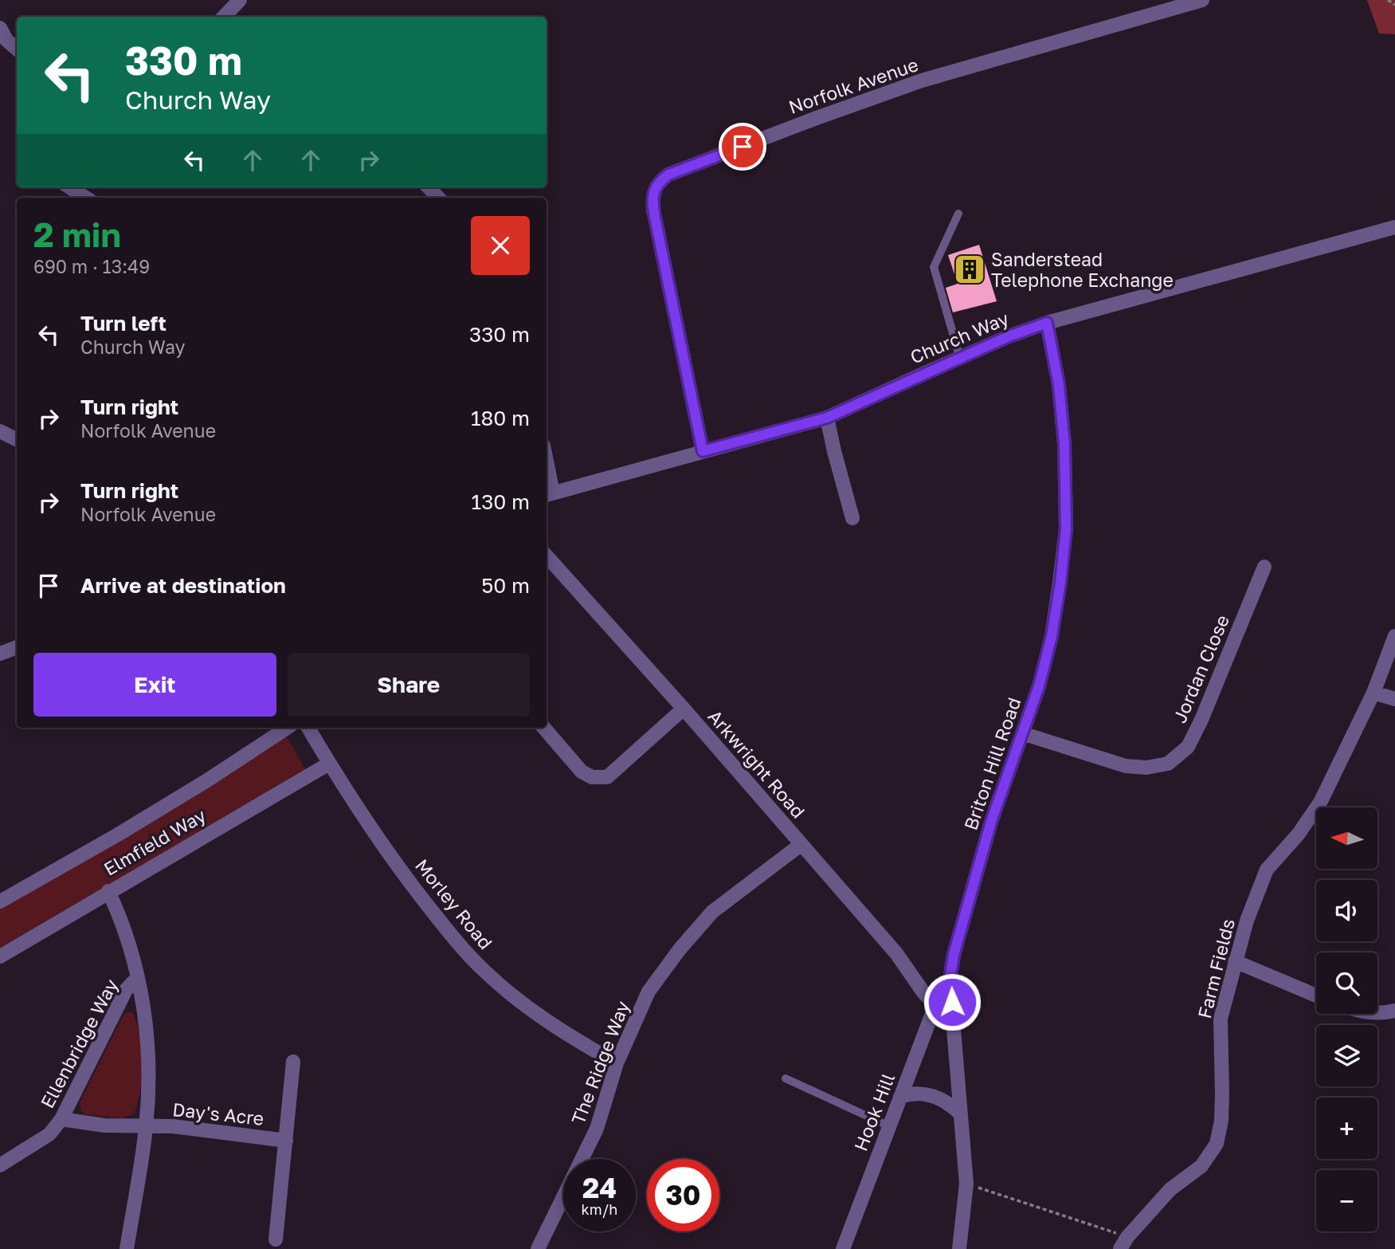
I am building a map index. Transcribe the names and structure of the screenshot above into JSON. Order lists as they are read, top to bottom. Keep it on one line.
{"streets":{"street":["Norfolk Avenue","Church Way","Jordan Close","Arkwright Road","Briton Hill Road","Elmfield Way","Morley Road","Farm Fields","Ellenbridge Way","The Ridge Way","Hook Hill","Day's Acre"]},"crossings":[["Norfolk Avenue","Church Way"],["Church Way","Briton Hill Road"],["Jordan Close","Briton Hill Road"],["Arkwright Road","The Ridge Way"],["Arkwright Road","Hook Hill"],["Elmfield Way","Morley Road"],["Morley Road","The Ridge Way"],["Ellenbridge Way","Day's Acre"]],"places":{"building":["Sanderstead Telephone Exchange"]},"north":"left","page":{"turn":["330 m","Church Way"],"heading":["2 min","690 m · 13:49"],"list":[{"name":"Turn left","note":"Church Way","value":"330 m"},{"name":"Turn right","note":"Norfolk Avenue","value":"180 m"},{"name":"Turn right","note":"Norfolk Avenue","value":"130 m"},{"name":"Arrive at destination","value":"50 m"}],"buttons":["Exit","Share"],"map_buttons":["+","−"],"speed":"24 km/h","limit":"30"}}
